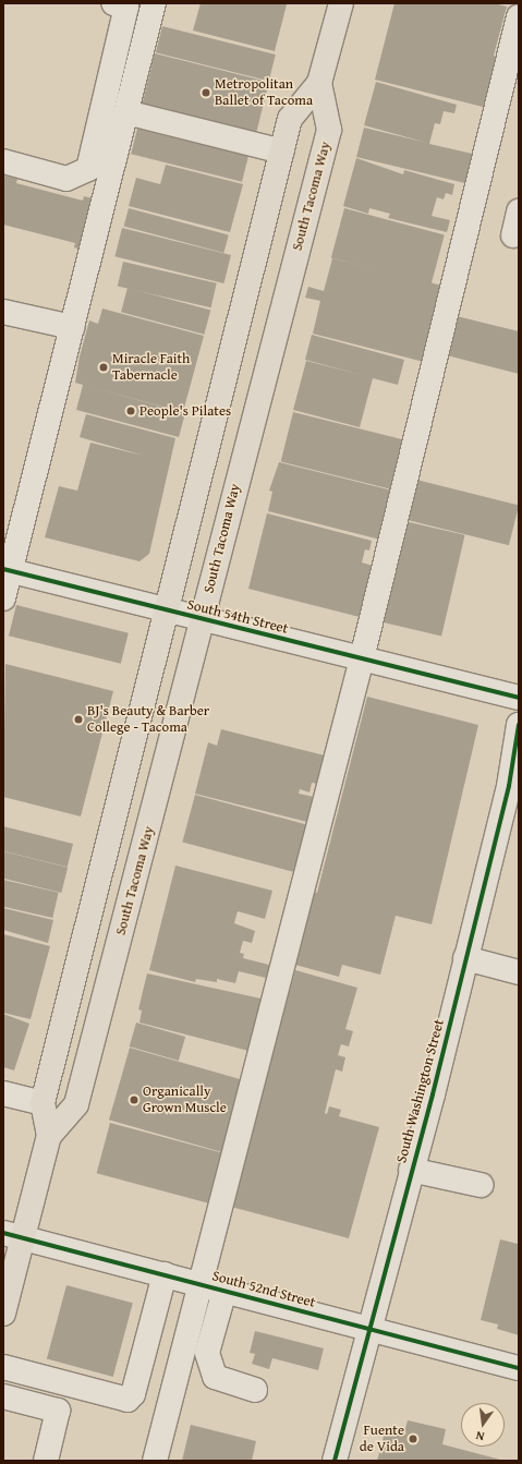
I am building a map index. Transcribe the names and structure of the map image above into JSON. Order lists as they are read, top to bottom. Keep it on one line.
{"streets":{"main road":["South Tacoma Way"],"street":["South 54th Street","South Washington Street","South 52nd Street"]},"crossings":[["South Tacoma Way","South 54th Street"],["South Tacoma Way","South 52nd Street"],["South Washington Street","South 52nd Street"]],"places":["Metropolitan Ballet of Tacoma","Miracle Faith Tabernacle","People's Pilates","BJ's Beauty & Barber College - Tacoma","Organically Grown Muscle","Fuente de Vida"],"north":"bottom"}
